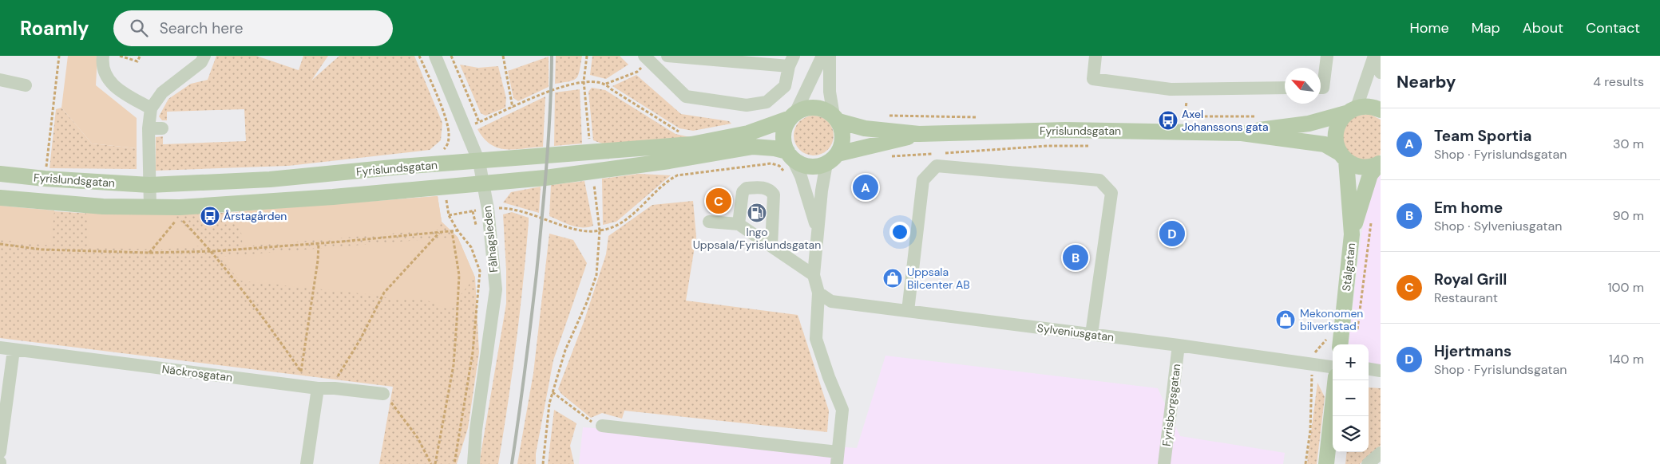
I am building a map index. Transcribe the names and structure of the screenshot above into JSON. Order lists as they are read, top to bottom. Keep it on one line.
{"streets":{"main road":["Fyrislundsgatan","Stålgatan"],"street":["Fålhagsleden","Sylveniusgatan","Näckrosgatan","Fyrisborgsgatan"]},"crossings":[["Fyrislundsgatan","Fålhagsleden"],["Fyrislundsgatan","Stålgatan"],["Sylveniusgatan","Fyrisborgsgatan"]],"places":{"bus stop":["Axel Johanssons gata","Årstagården"],"fuel station":["Ingo Uppsala/Fyrislundsgatan"],"shop":["Uppsala Bilcenter AB","Mekonomen bilverkstad"]},"north":"top left","page":{"header":"Roamly","search":"Search here","nav":["Home","Map","About","Contact"],"heading":["Nearby","4 results"],"list":[{"mark":"A","name":"Team Sportia","note":"Shop · Fyrislundsgatan","value":"30 m"},{"mark":"B","name":"Em home","note":"Shop · Sylveniusgatan","value":"90 m"},{"mark":"C","name":"Royal Grill","note":"Restaurant","value":"100 m"},{"mark":"D","name":"Hjertmans","note":"Shop · Fyrislundsgatan","value":"140 m"}],"pins":["A","C","D","B"],"map_buttons":["+","−"]}}
